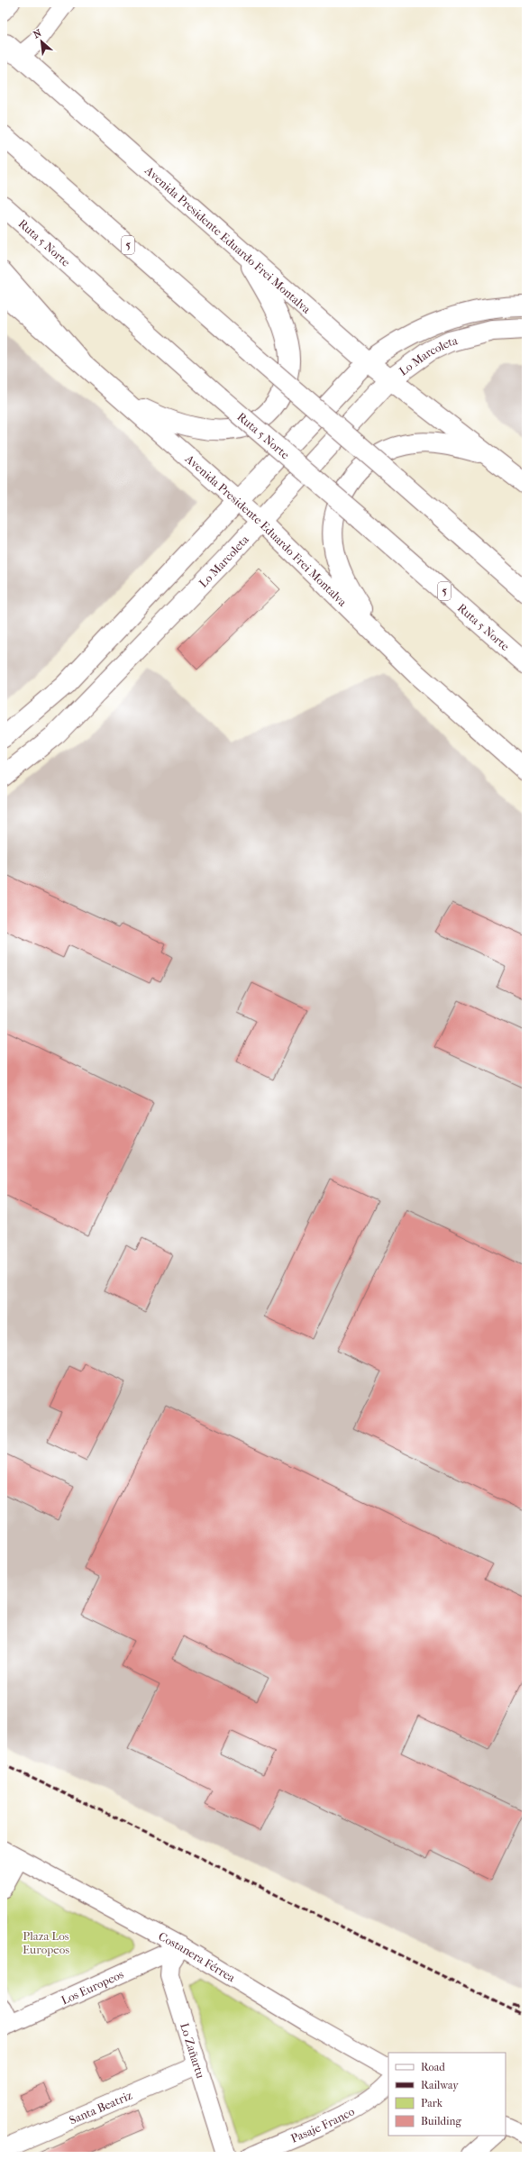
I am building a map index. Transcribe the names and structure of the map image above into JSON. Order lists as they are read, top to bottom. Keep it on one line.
{"streets":{"main road":["Avenida Presidente Eduardo Frei Montalva","Ruta 5 Norte","5","Lo Marcoleta"],"street":["Costanera Férrea","Los Europeos","Lo Zañartu","Santa Beatriz","Pasaje Franco"]},"crossings":[["Avenida Presidente Eduardo Frei Montalva","Lo Marcoleta"],["Costanera Férrea","Los Europeos"],["Costanera Férrea","Lo Zañartu"],["Los Europeos","Lo Zañartu"],["Lo Zañartu","Santa Beatriz"]],"parks":["Plaza Los Europeos"],"legend":["Road","Railway","Park","Building"],"north":"top left"}
